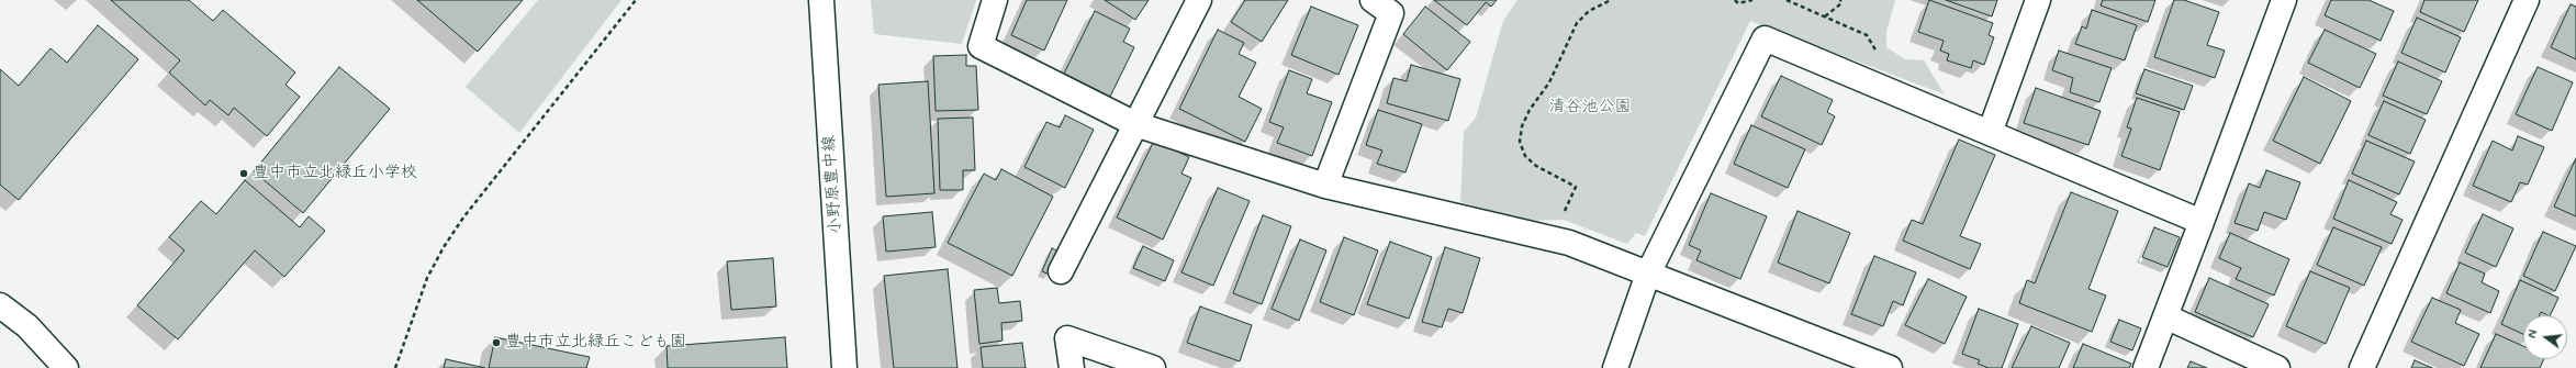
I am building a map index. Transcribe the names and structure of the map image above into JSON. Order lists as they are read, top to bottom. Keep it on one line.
{"streets":{"street":["小野原豊中線"]},"parks":["清谷池公園"],"places":["豊中市立北緑丘小学校","豊中市立北緑丘こども園"],"north":"left"}
